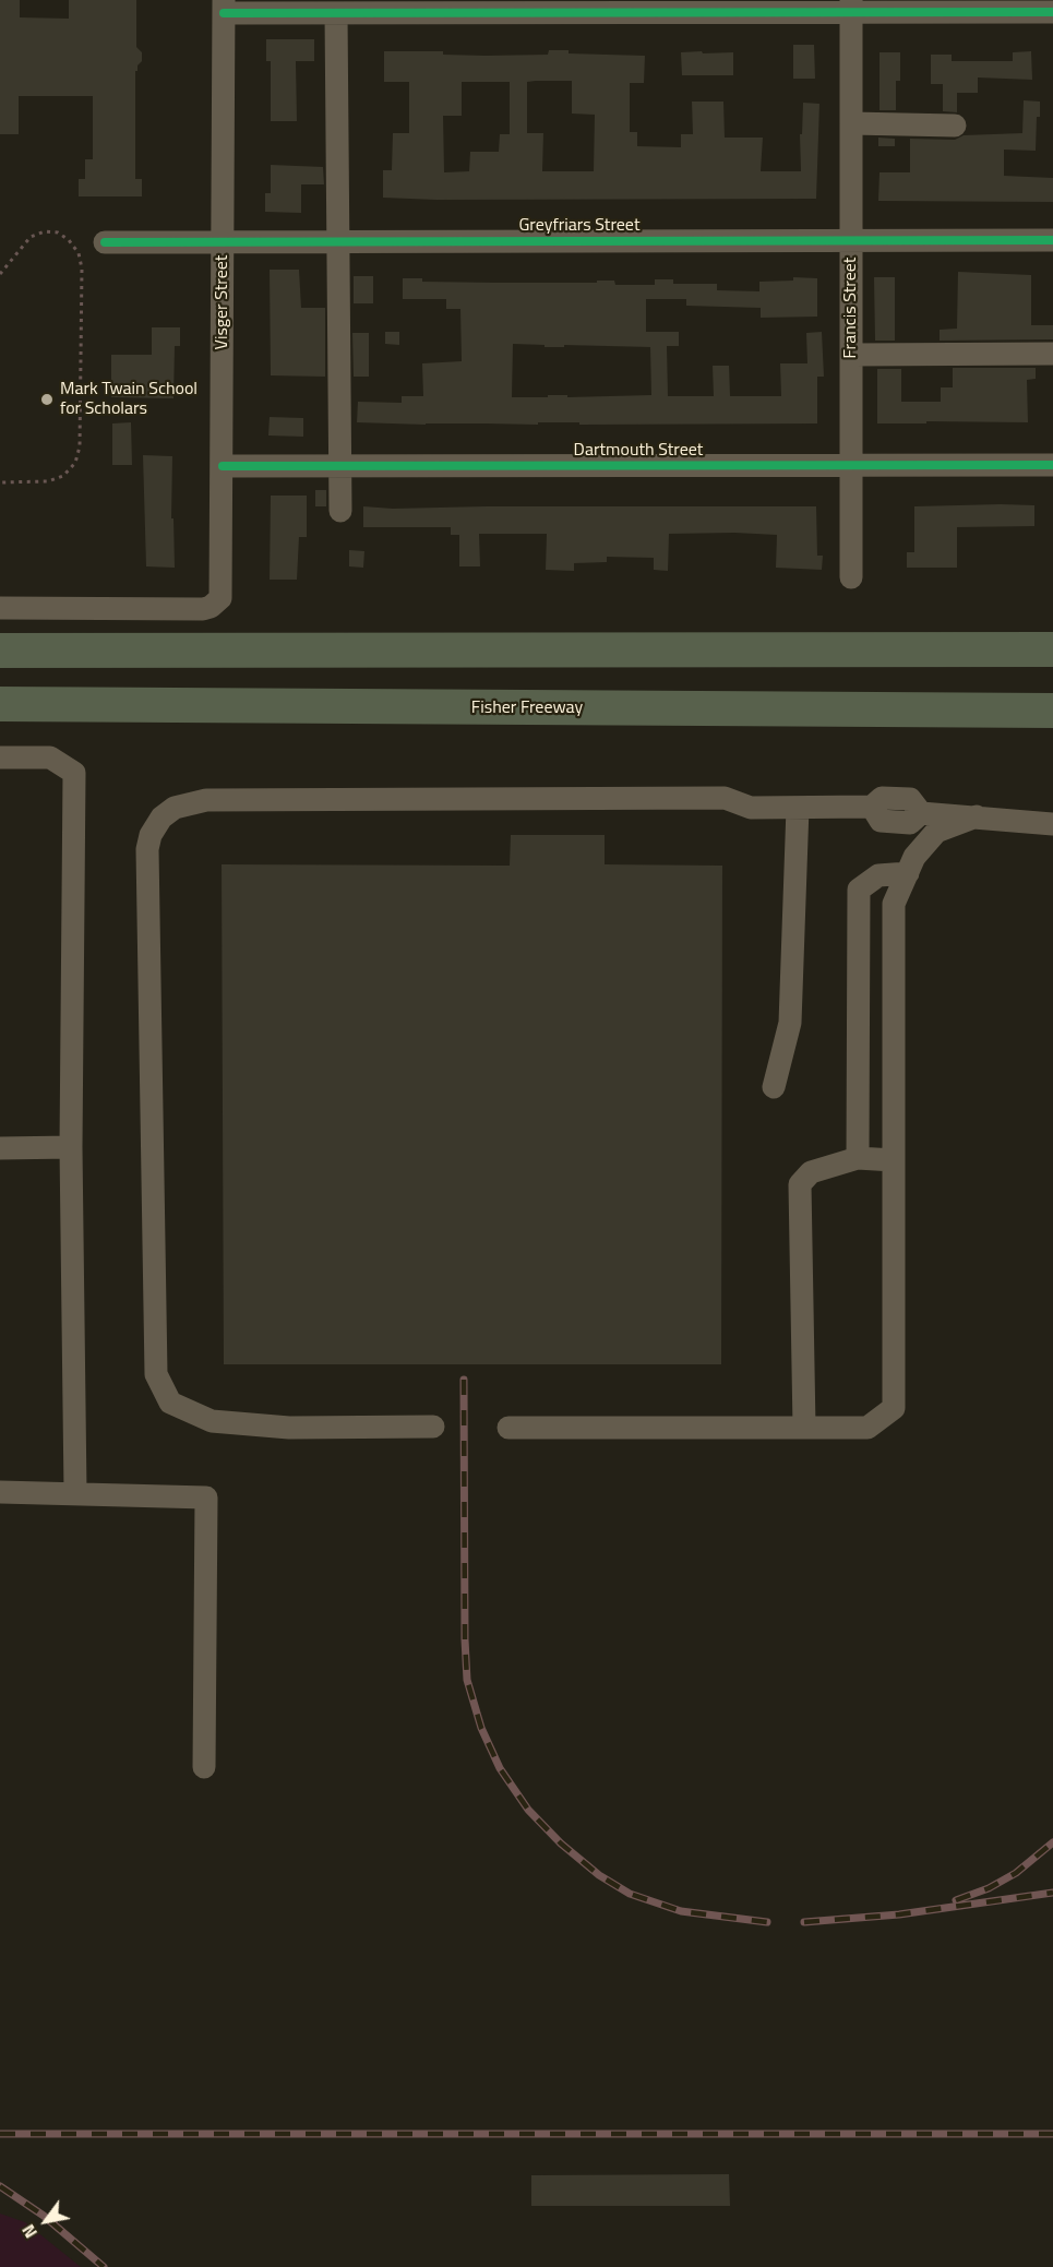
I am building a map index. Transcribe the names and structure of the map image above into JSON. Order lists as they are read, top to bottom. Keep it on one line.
{"streets":{"highway":["Fisher Freeway"],"street":["Greyfriars Street","Visger Street","Francis Street","Dartmouth Street"]},"crossings":[["Greyfriars Street","Visger Street"],["Greyfriars Street","Francis Street"],["Visger Street","Dartmouth Street"],["Francis Street","Dartmouth Street"]],"places":["Mark Twain School for Scholars"],"north":"bottom left"}
